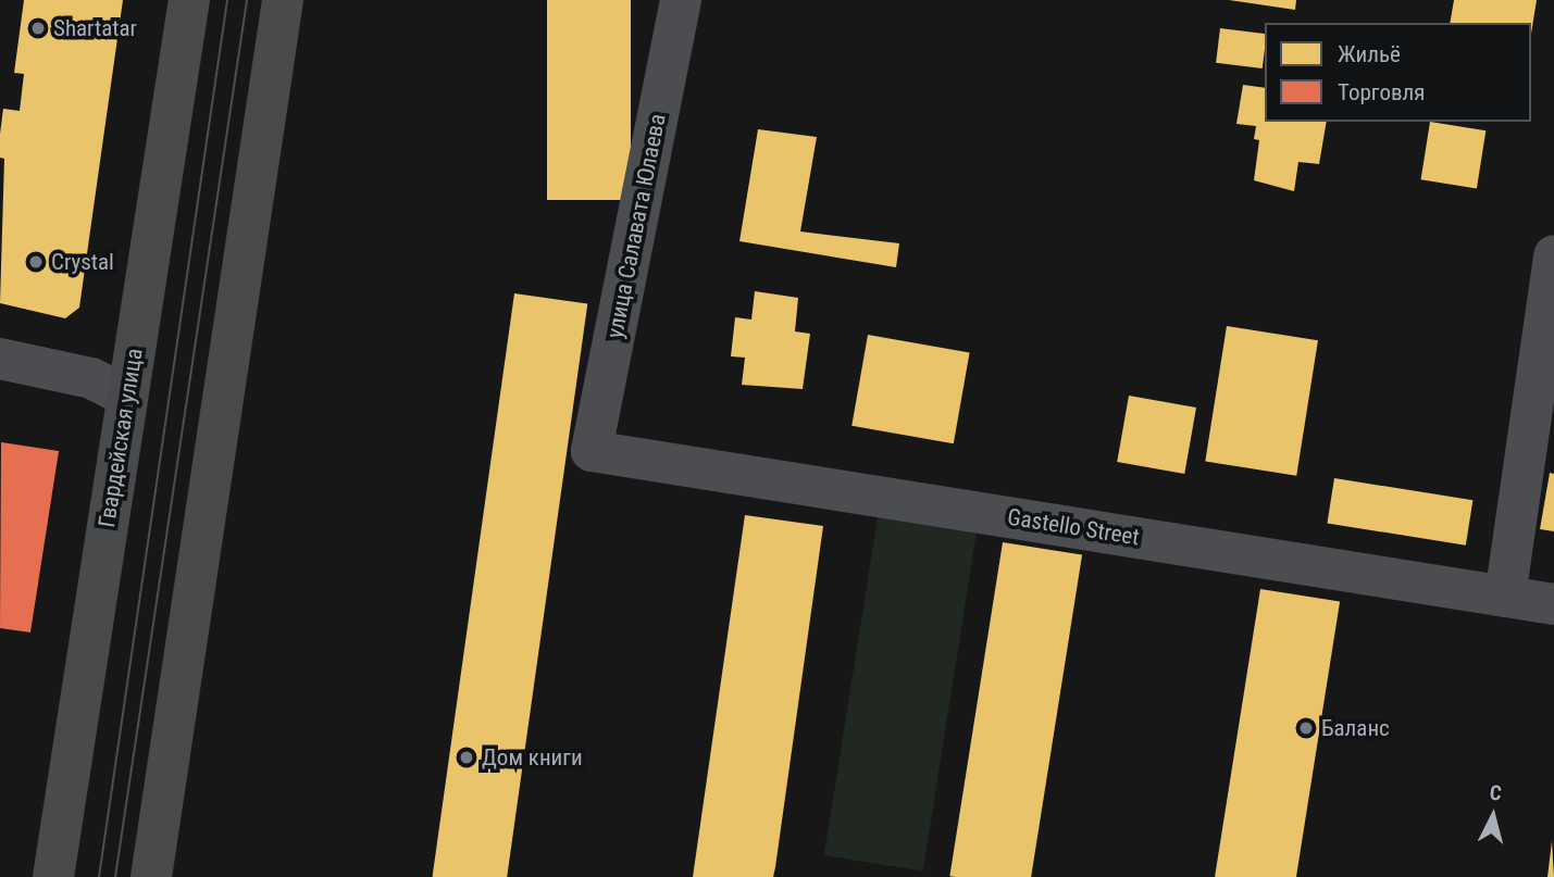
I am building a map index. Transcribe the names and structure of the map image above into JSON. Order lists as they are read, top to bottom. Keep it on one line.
{"streets":{"main road":["Гвардейская улица"],"street":["улица Салавата Юлаева","Gastello Street"]},"crossings":[["улица Салавата Юлаева","Gastello Street"]],"places":["Shartatar","Crystal","Баланс","Дом книги"],"legend":["Жильё","Торговля"],"north":"top"}
